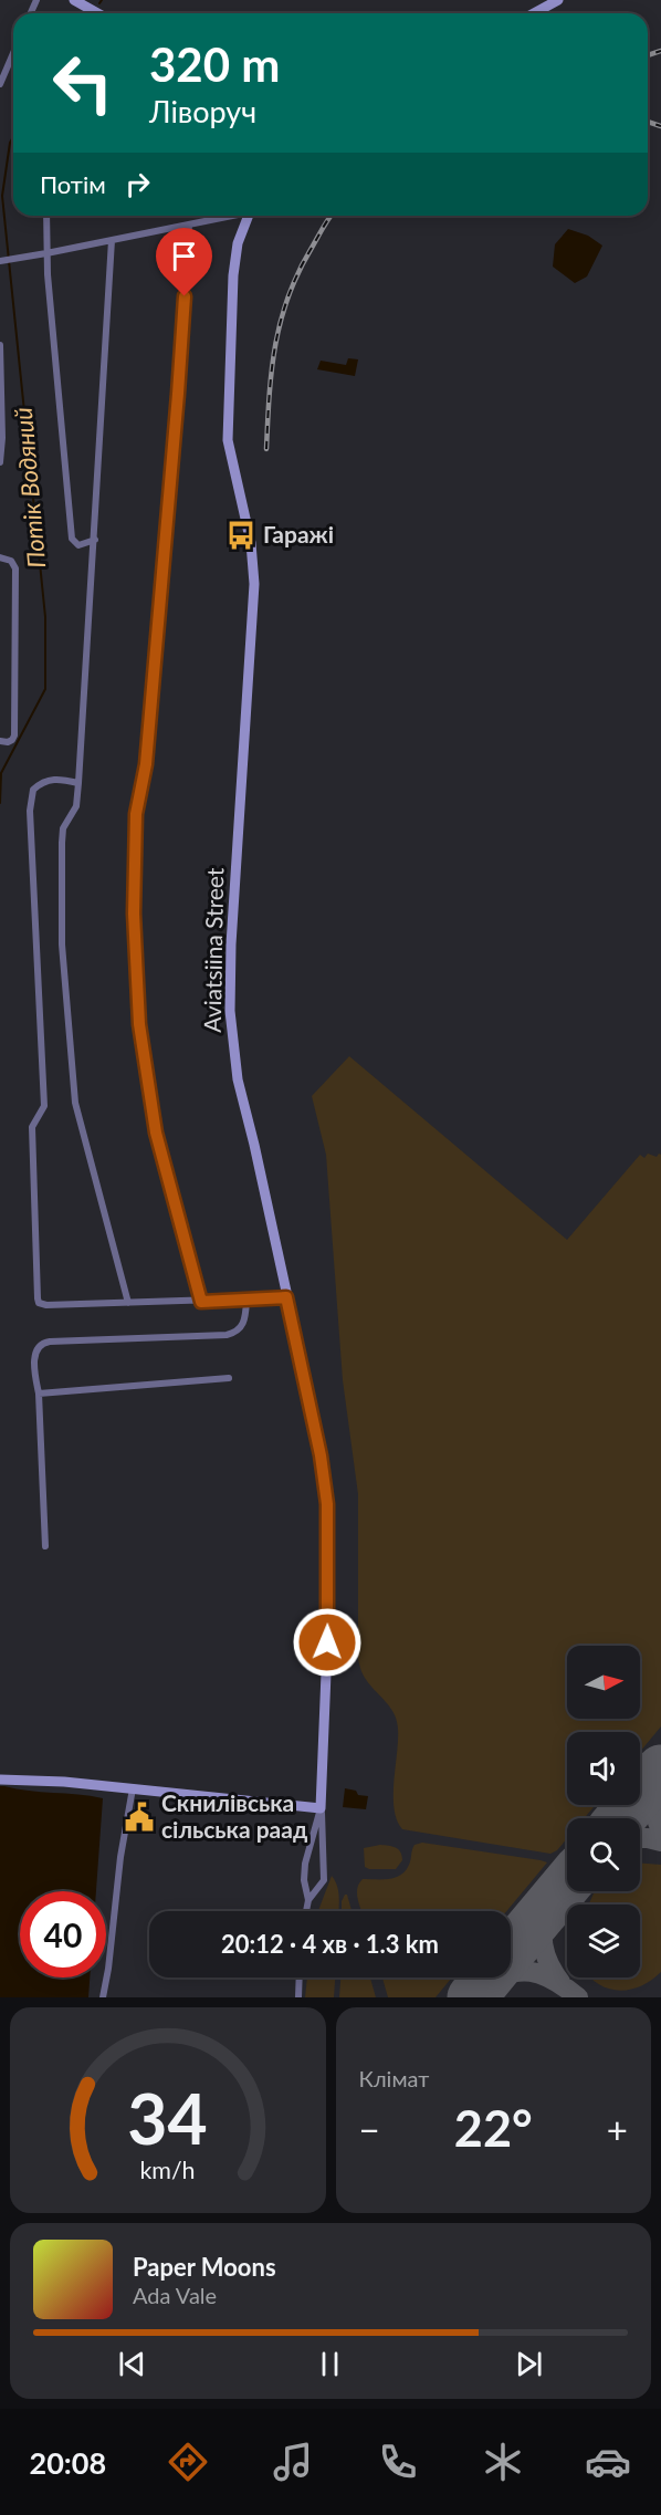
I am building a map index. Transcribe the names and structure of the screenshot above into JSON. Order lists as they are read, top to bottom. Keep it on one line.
{"streets":{"street":["Aviatsiina Street"]},"water":["Потік Водяний"],"places":{"bus stop":["Гаражі"],"public building":["Скнилівська сільська раад"]},"north":"right","page":{"turn":["320 m","Ліворуч"],"then":"Потім","limit":"40","trip":"20:12 · 4 хв · 1.3 km","tile":"Клімат","heat":["−","22°","+"],"song":["Paper Moons","Ada Vale"],"tabs":"20:08","gauge":["34","km/h"]}}
